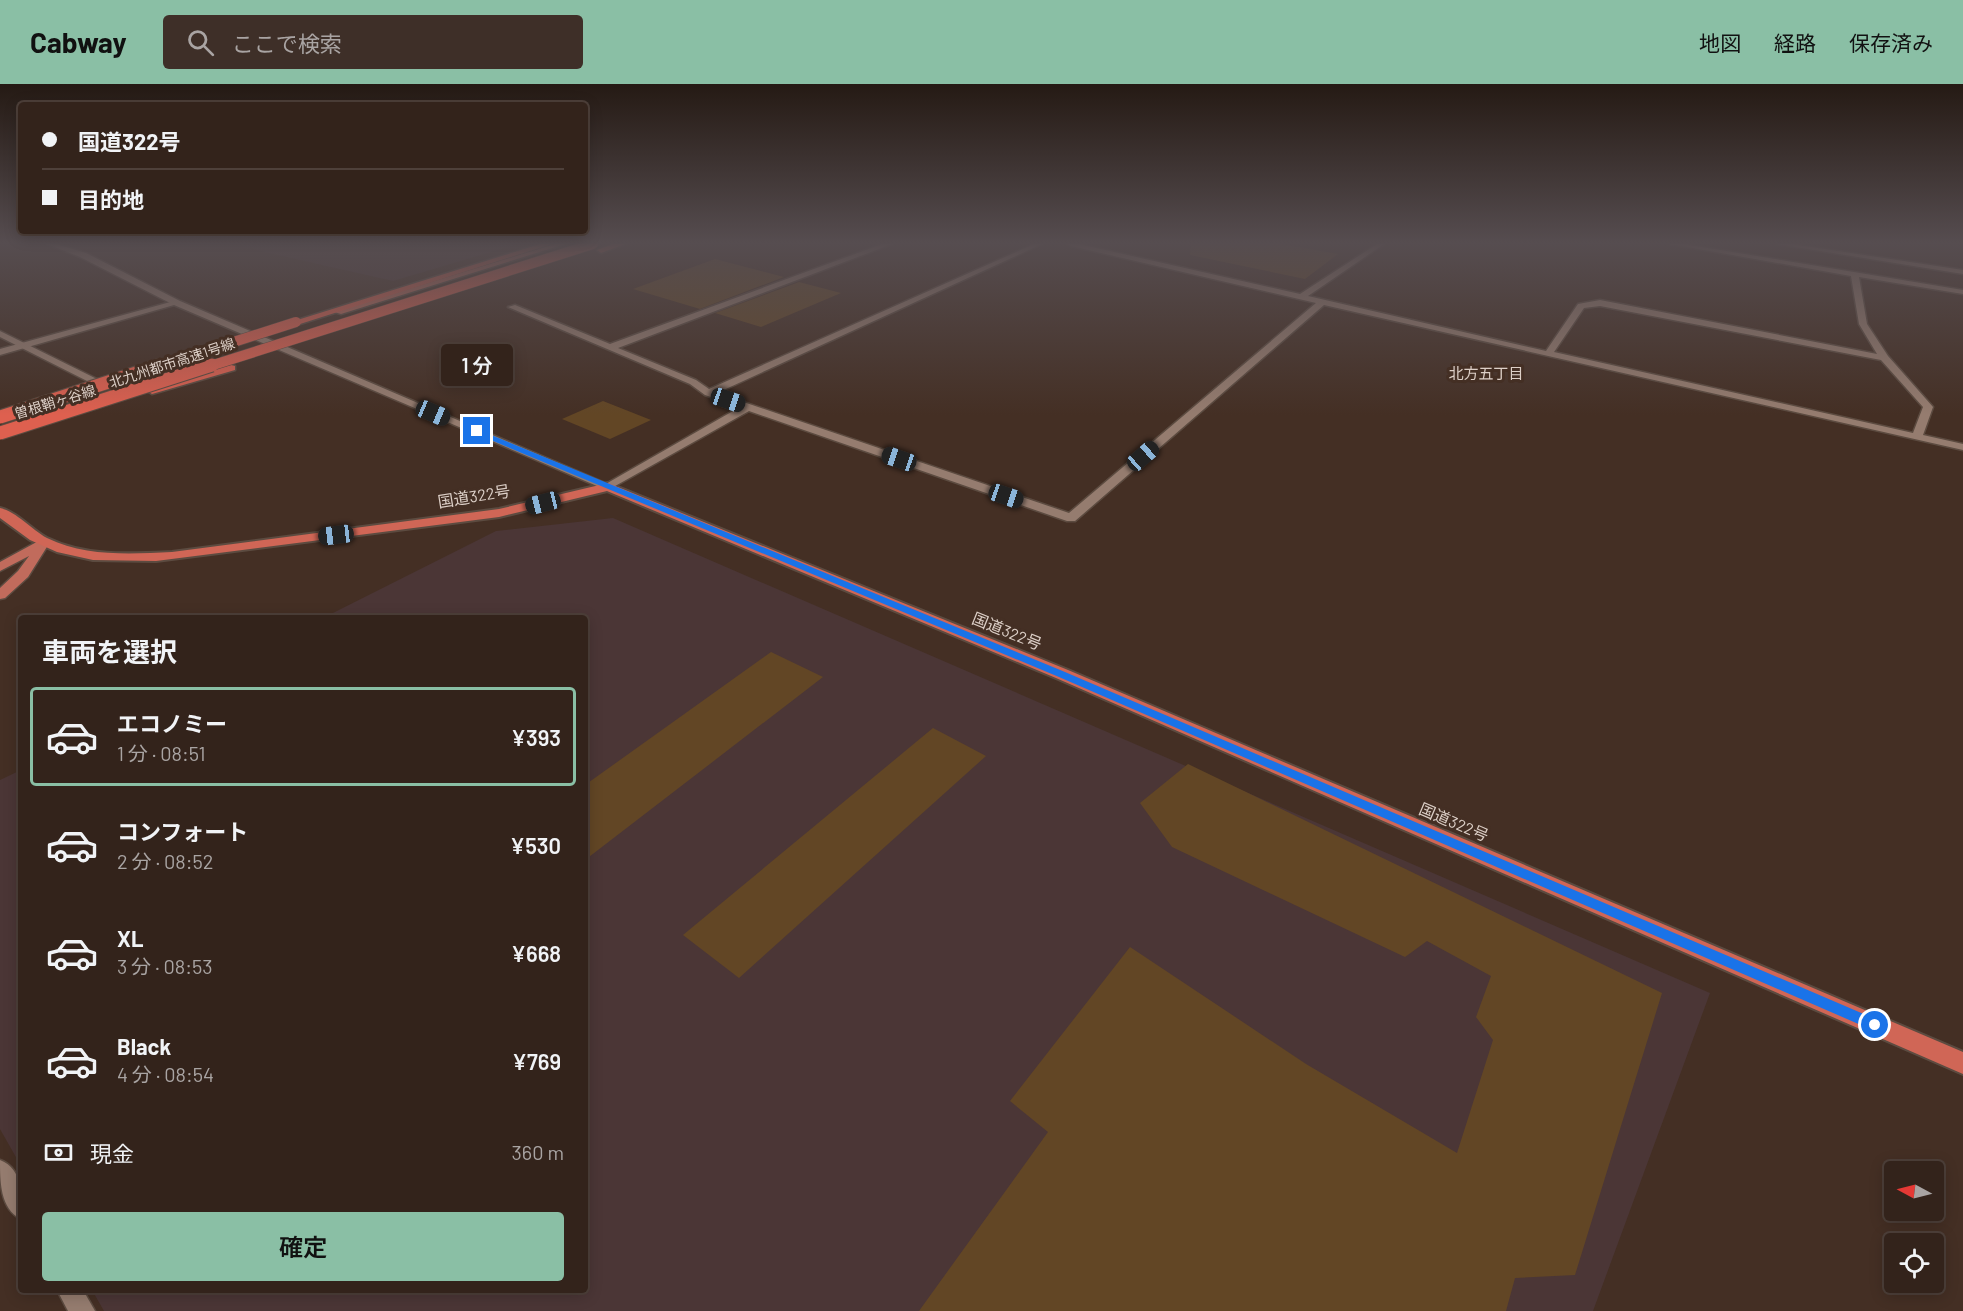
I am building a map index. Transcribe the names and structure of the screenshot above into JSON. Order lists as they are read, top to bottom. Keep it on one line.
{"streets":{"highway":["北九州都市高速1号線","国道322号"],"main road":["曽根鞘ヶ谷線"]},"crossings":[["北九州都市高速1号線","曽根鞘ヶ谷線"]],"districts":["北方五丁目"],"north":"left","page":{"header":"Cabway","search":"ここで検索","nav":["地図","経路","保存済み"],"banner":["国道322号","目的地"],"bubble":"1 分","heading":"車両を選択","list":[{"name":"エコノミー","note":"1 分 · 08:51","value":"¥393"},{"name":"コンフォート","note":"2 分 · 08:52","value":"¥530"},{"name":"XL","note":"3 分 · 08:53","value":"¥668"},{"name":"Black","note":"4 分 · 08:54","value":"¥769"}],"pay":["現金","360 m"],"buttons":"確定"}}
